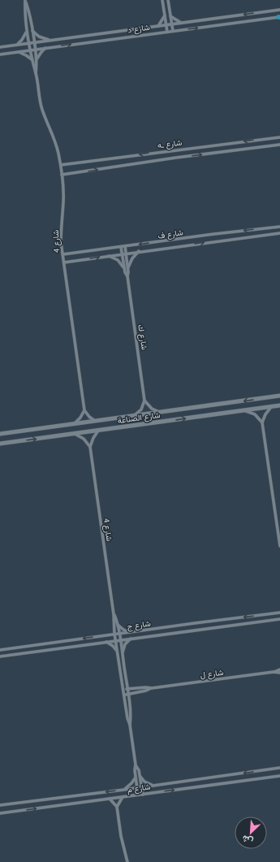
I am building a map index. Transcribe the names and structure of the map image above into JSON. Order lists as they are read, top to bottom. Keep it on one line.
{"streets":{"street":["شارع د","شارع ـه","شارع ف","شارع 4","شارع ك","شارع الصناعة","شارع ج","شارع ل","شارع م"]},"crossings":[["شارع د","شارع 4"],["شارع ـه","شارع 4"],["شارع ف","شارع 4"],["شارع ف","شارع ك"],["شارع 4","شارع ج"],["شارع 4","شارع ل"],["شارع 4","شارع م"]],"north":"bottom left"}
